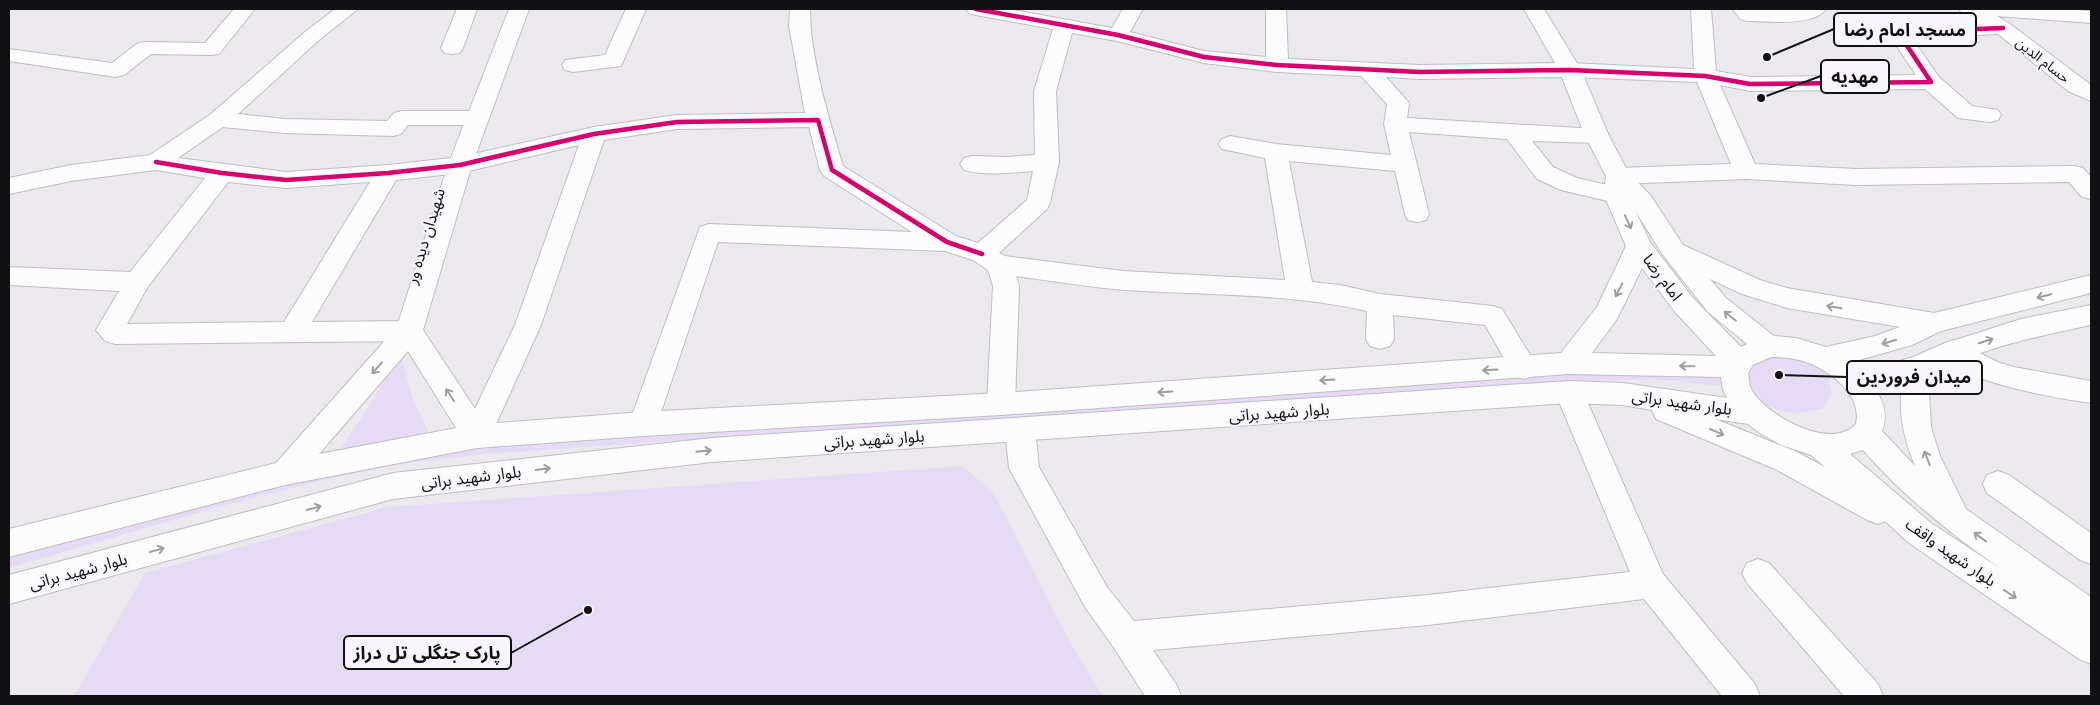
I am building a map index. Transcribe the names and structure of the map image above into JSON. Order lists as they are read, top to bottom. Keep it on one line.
{"streets":{"street":["حسام الدین","شهیدان دیده ور","امام رضا","بلوار شهید براتی","بلوار شهید واقف"]},"crossings":[["شهیدان دیده ور","بلوار شهید براتی"],["امام رضا","بلوار شهید براتی"],["امام رضا","بلوار شهید واقف"],["بلوار شهید براتی","بلوار شهید واقف"]],"places":["مسجد امام رضا","مهدیه","میدان فروردین","پارک جنگلی تل دراز"]}
